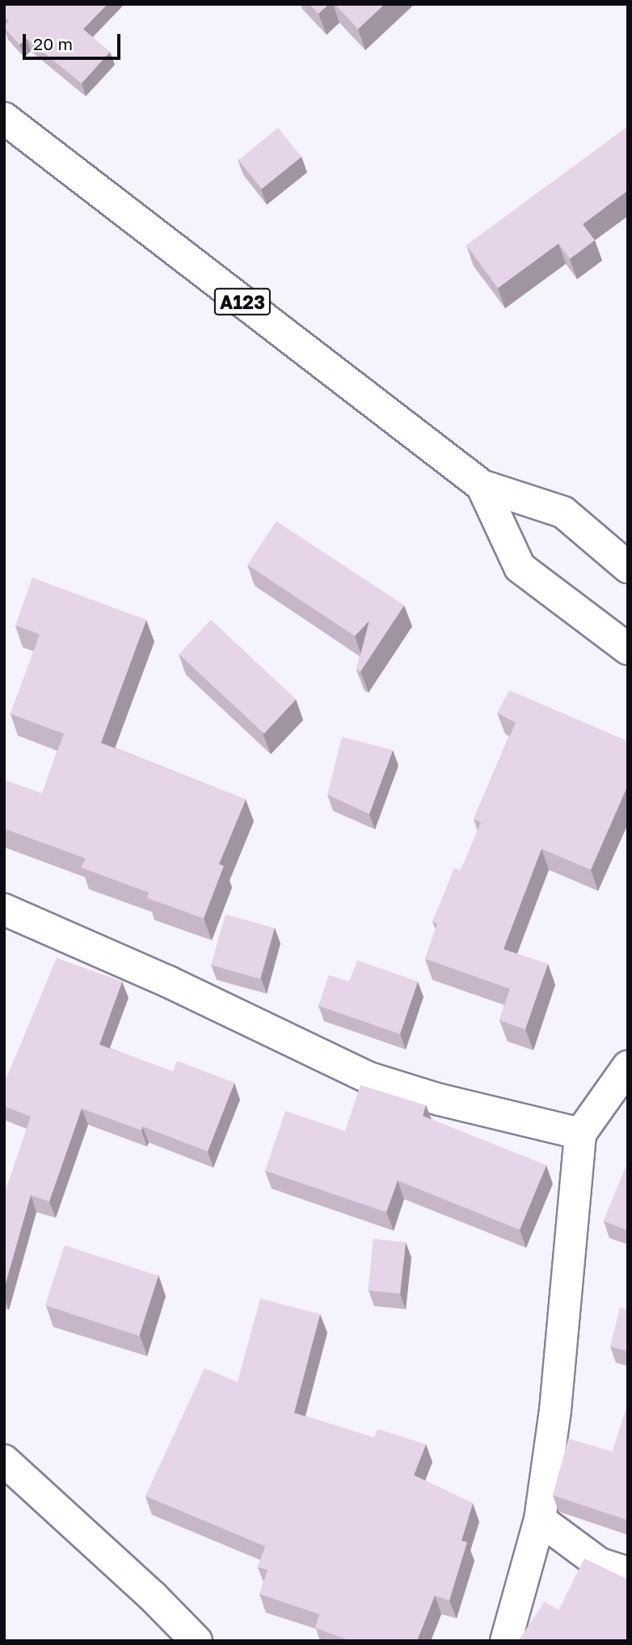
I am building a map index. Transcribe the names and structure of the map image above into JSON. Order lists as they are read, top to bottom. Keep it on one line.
{"streets":{"main road":["A123"]},"scale_bar":"20 m"}
